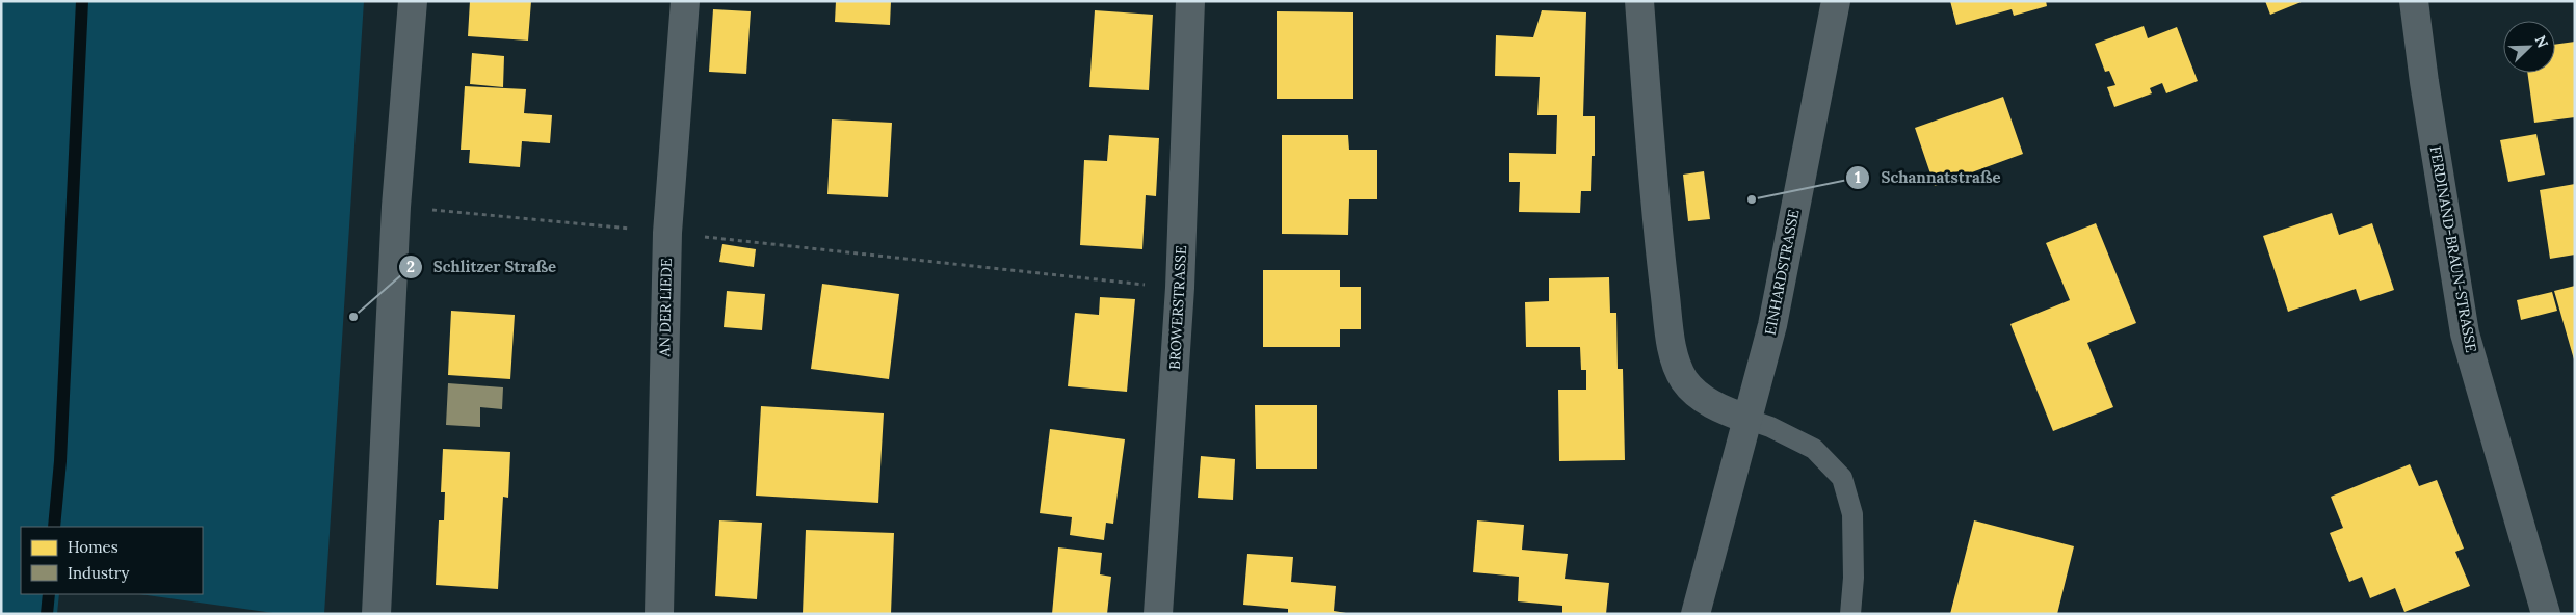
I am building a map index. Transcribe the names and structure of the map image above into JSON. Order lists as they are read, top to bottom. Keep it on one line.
{"streets":{"street":["FERDINAND-BRAUN-STRASSE","EINHARDSTRASSE","AN DER LIEDE","BROWERSTRASSE"]},"places":["Schannatstraße","Schlitzer Straße"],"legend":["Homes","Industry"],"north":"top right"}
